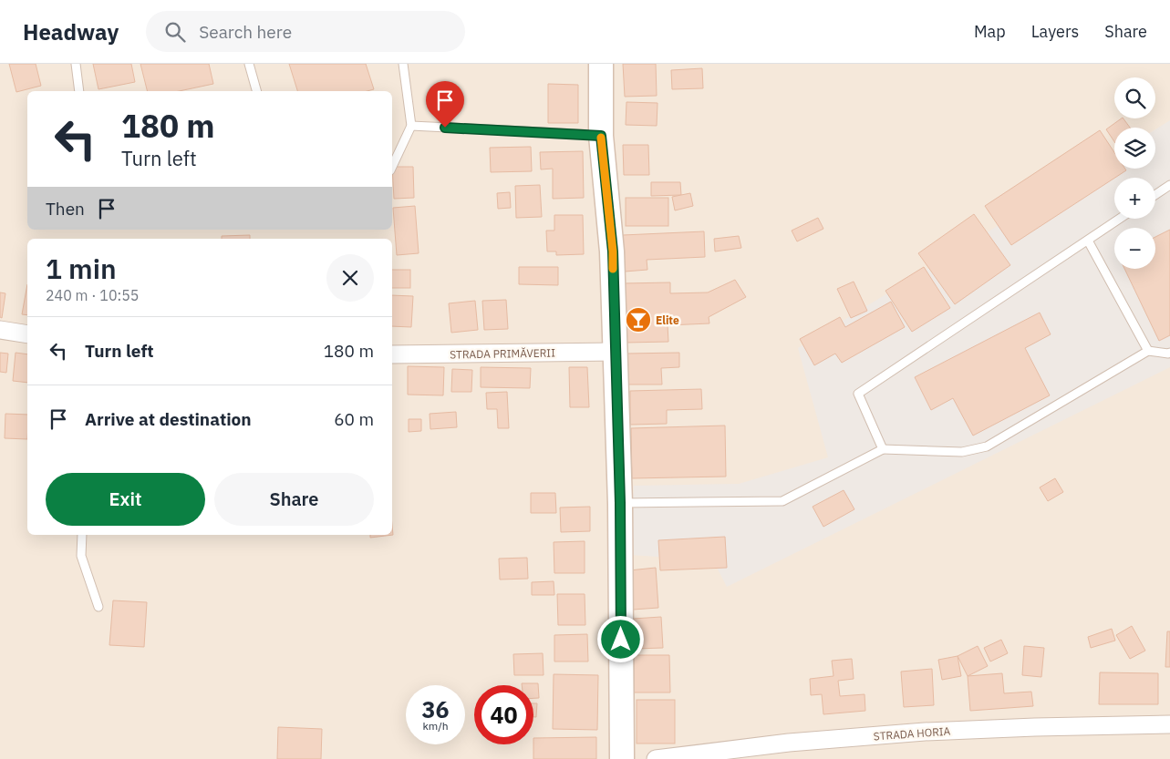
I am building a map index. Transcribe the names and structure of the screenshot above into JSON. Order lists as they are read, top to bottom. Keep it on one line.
{"streets":{"street":["STRADA PRIMĂVERII","STRADA HORIA"]},"places":{"bar":["Elite"]},"page":{"header":"Headway","search":"Search here","nav":["Map","Layers","Share"],"map_buttons":["+","−"],"turn":["180 m","Turn left"],"then":"Then","heading":["1 min","240 m · 10:55"],"list":[{"name":"Turn left","value":"180 m"},{"name":"Arrive at destination","value":"60 m"}],"buttons":["Exit","Share"],"speed":"36 km/h","limit":"40"}}
